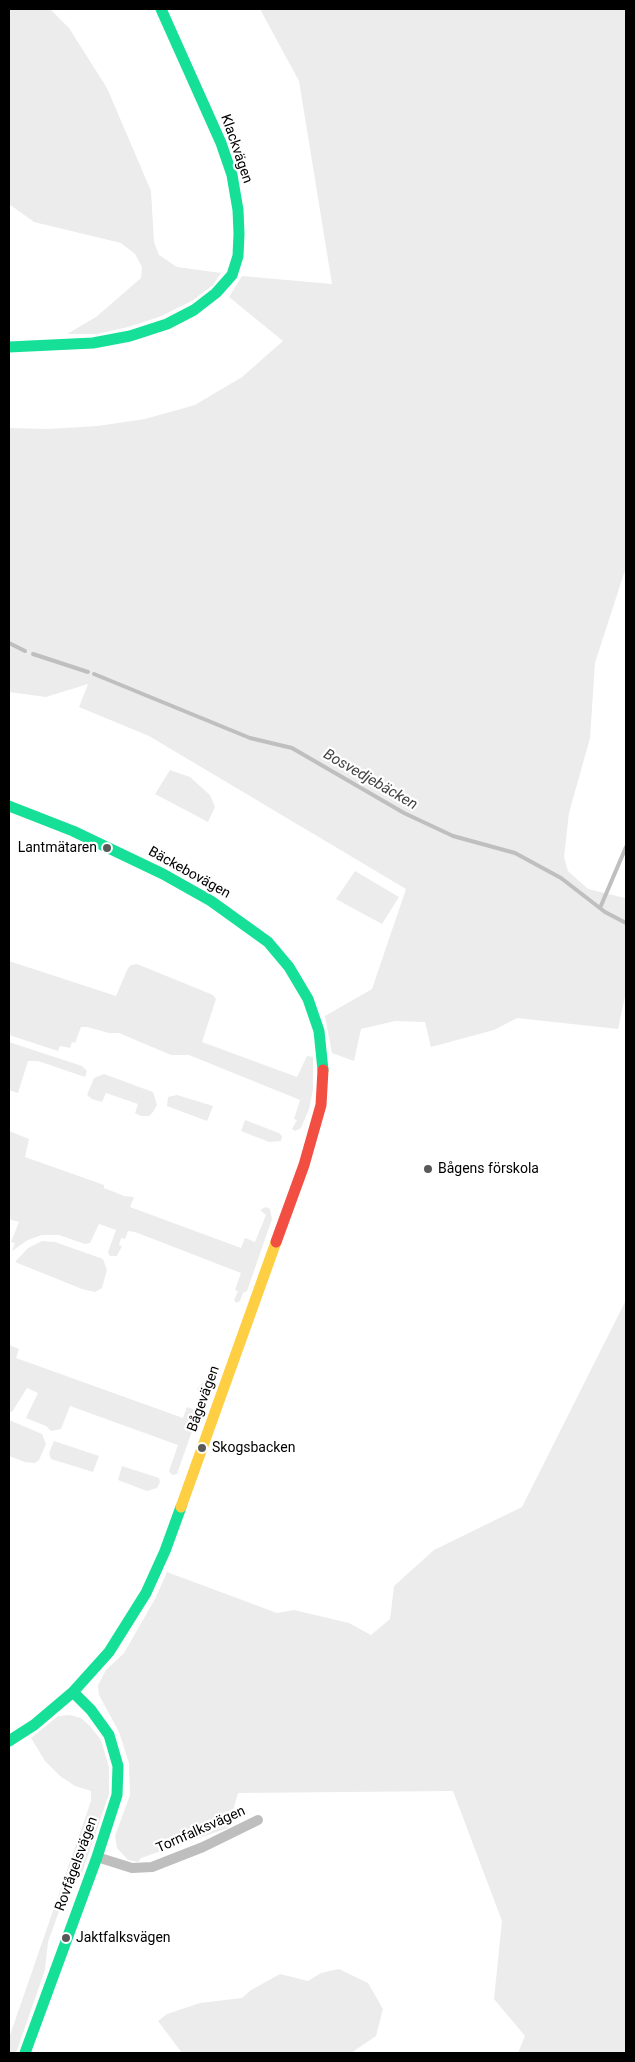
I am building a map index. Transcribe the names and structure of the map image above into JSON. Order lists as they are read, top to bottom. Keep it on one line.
{"streets":{"street":["Klackvägen","Bäckebovägen","Bågevägen","Tornfalksvägen","Rovfågelsvägen"]},"crossings":[["Bäckebovägen","Bågevägen"],["Bågevägen","Rovfågelsvägen"],["Tornfalksvägen","Rovfågelsvägen"]],"water":["Bosvedjebäcken"],"places":["Lantmätaren","Bågens förskola","Skogsbacken","Jaktfalksvägen"]}
